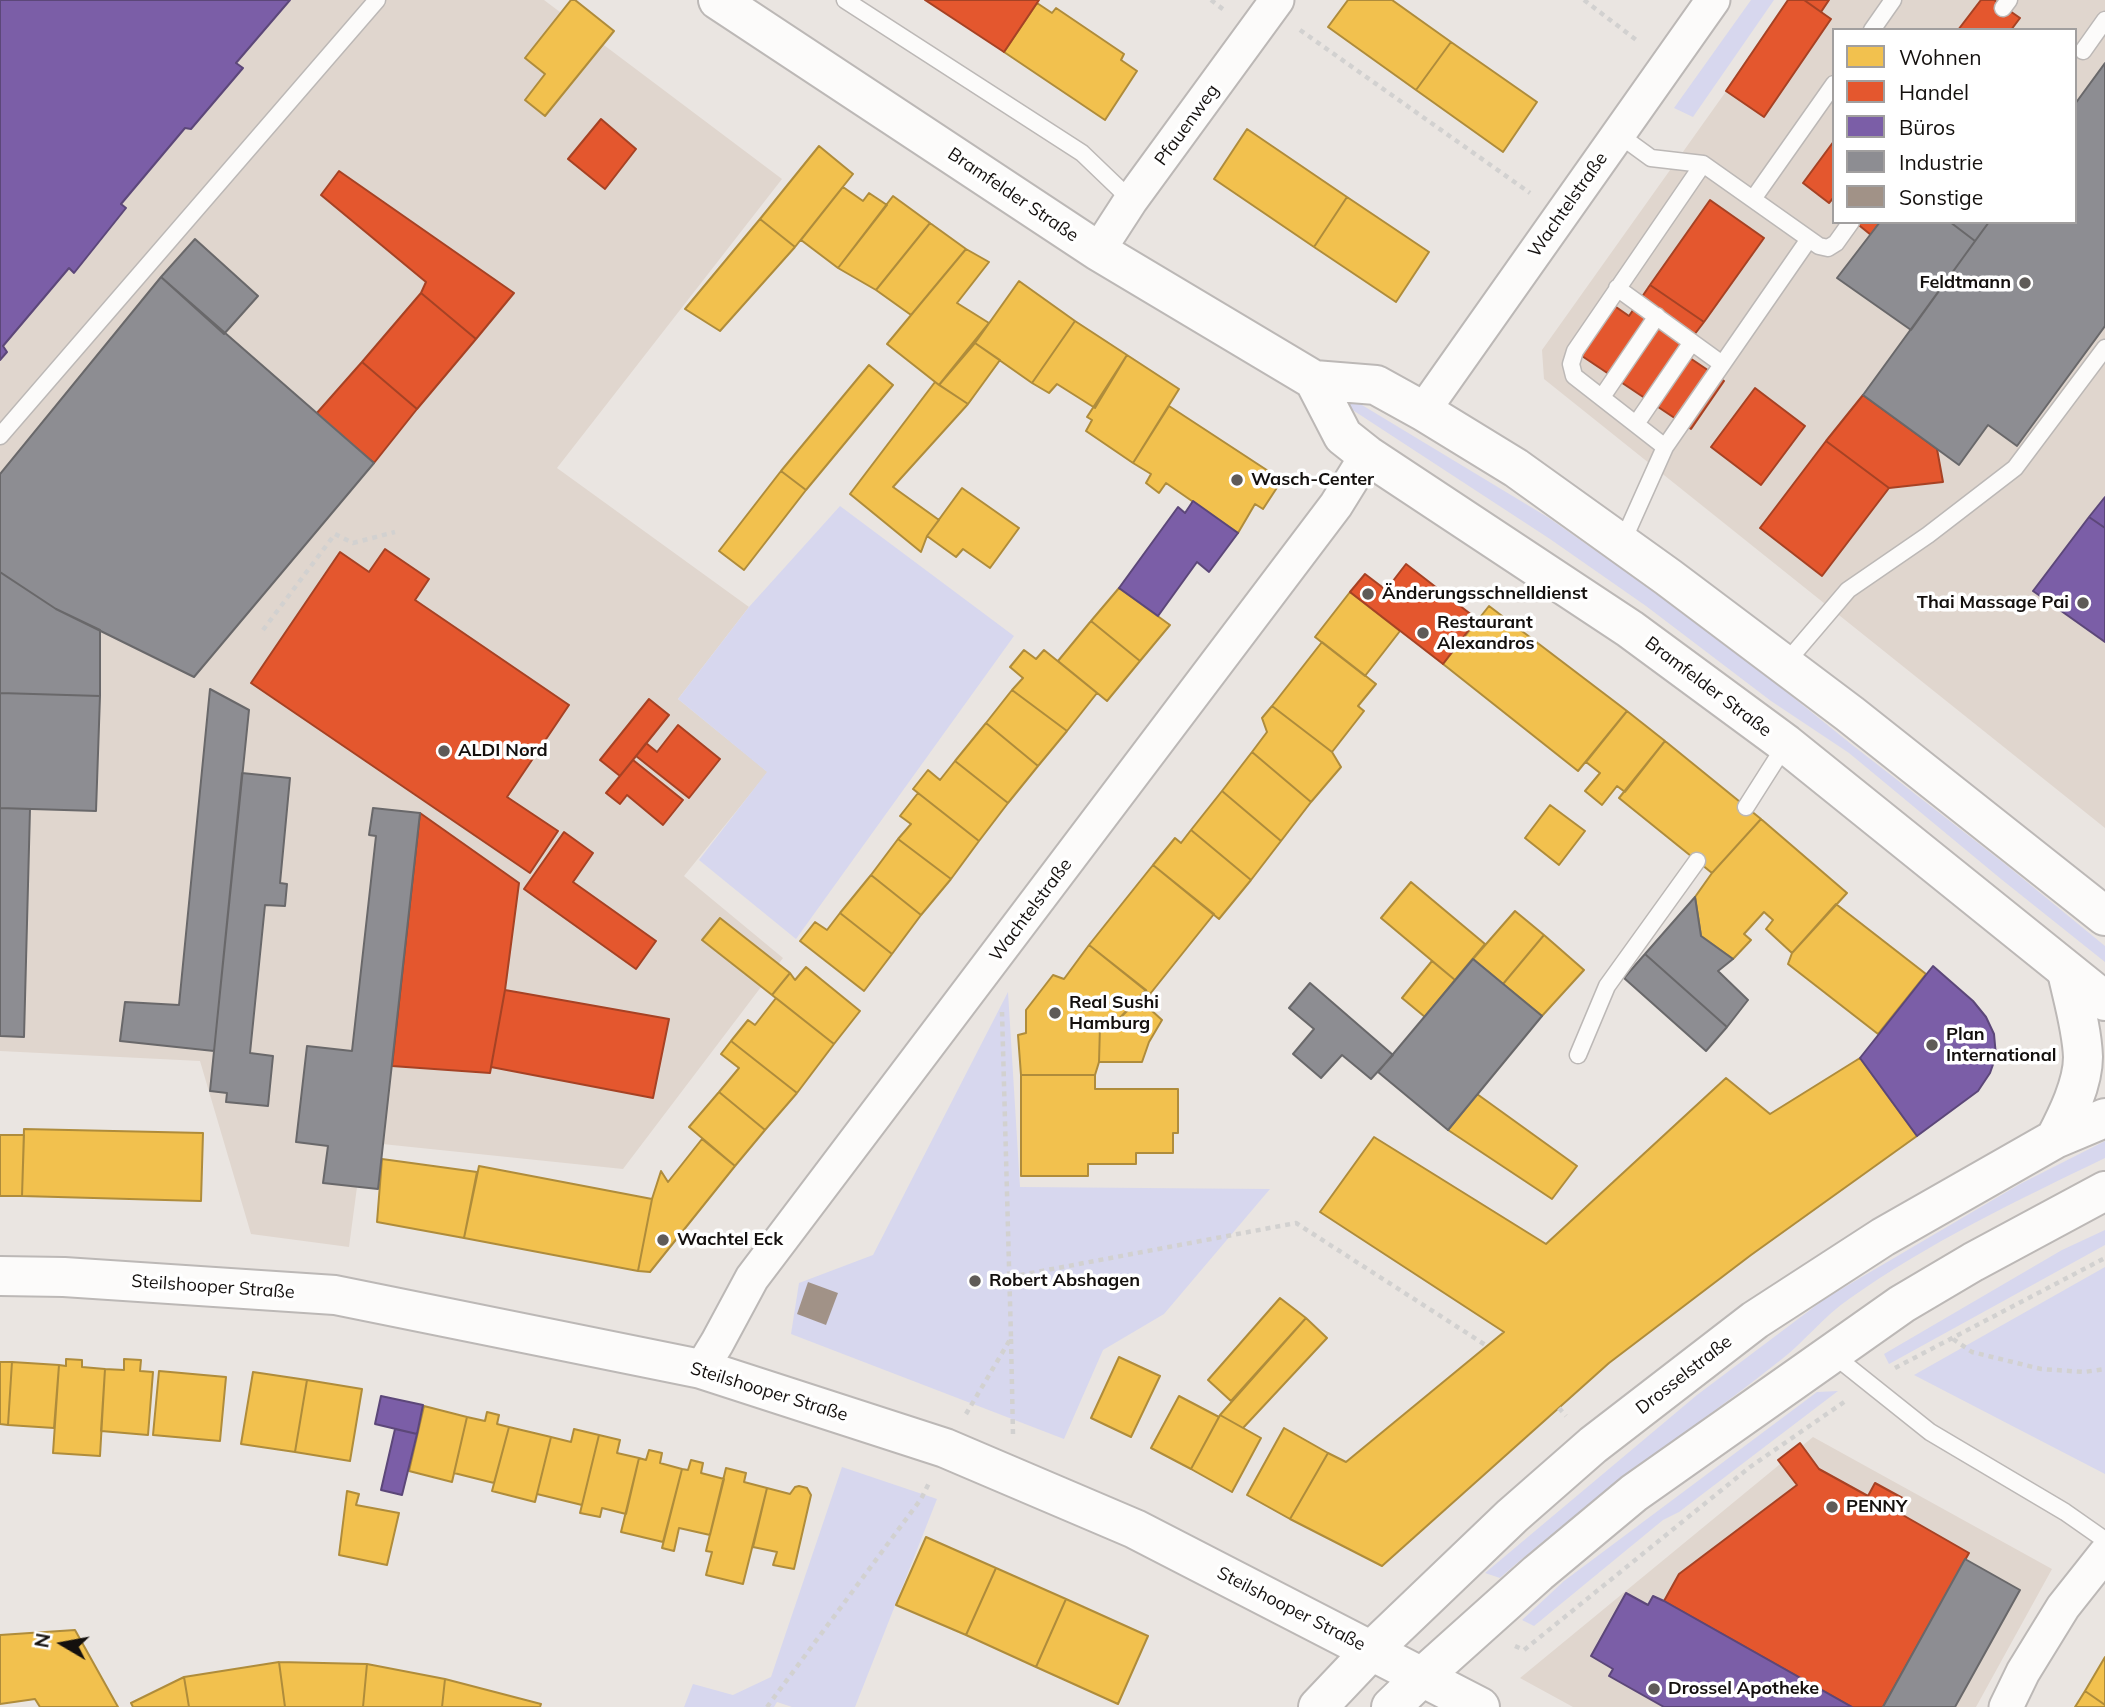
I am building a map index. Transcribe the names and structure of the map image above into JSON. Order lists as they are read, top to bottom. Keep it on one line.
{"streets":{"main road":["Bramfelder Straße","Steilshooper Straße","Drosselstraße"],"street":["Pfauenweg","Wachtelstraße"]},"crossings":[["Pfauenweg","Bramfelder Straße"],["Bramfelder Straße","Wachtelstraße"],["Wachtelstraße","Steilshooper Straße"],["Steilshooper Straße","Drosselstraße"]],"places":["Feldtmann","Wasch-Center","Änderungsschnelldienst","Thai Massage Pai","Restaurant Alexandros","ALDI Nord","Real Sushi Hamburg","Plan International","Wachtel Eck","Robert Abshagen","PENNY","Drossel Apotheke"],"legend":["Wohnen","Handel","Büros","Industrie","Sonstige"],"north":"left"}
